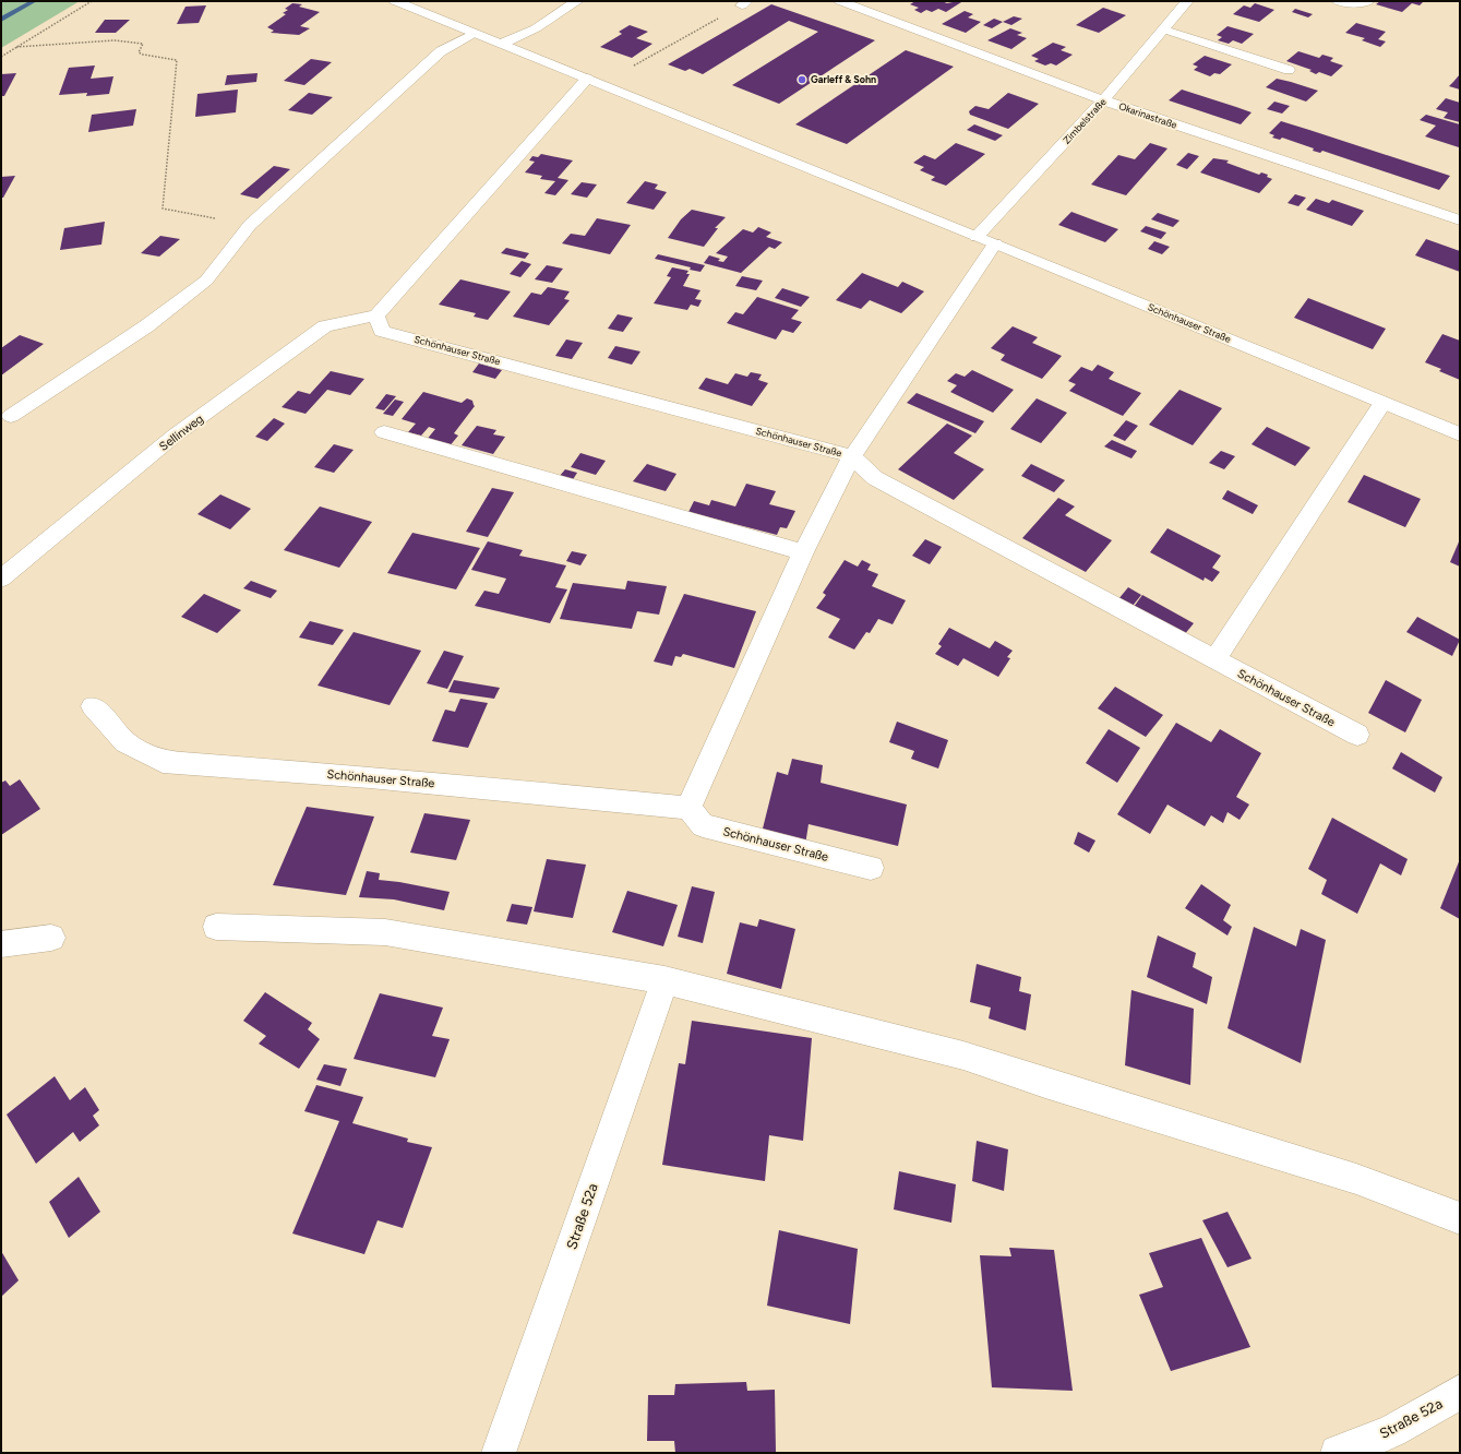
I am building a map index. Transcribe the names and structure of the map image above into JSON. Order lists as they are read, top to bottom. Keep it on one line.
{"streets":{"street":["Okarinastraße","Zimbelstraße","Schönhauser Straße","Sellinweg","Straße 52a"]},"crossings":[["Okarinastraße","Zimbelstraße"],["Zimbelstraße","Schönhauser Straße"],["Schönhauser Straße","Sellinweg"]],"places":["Garleff & Sohn"]}
